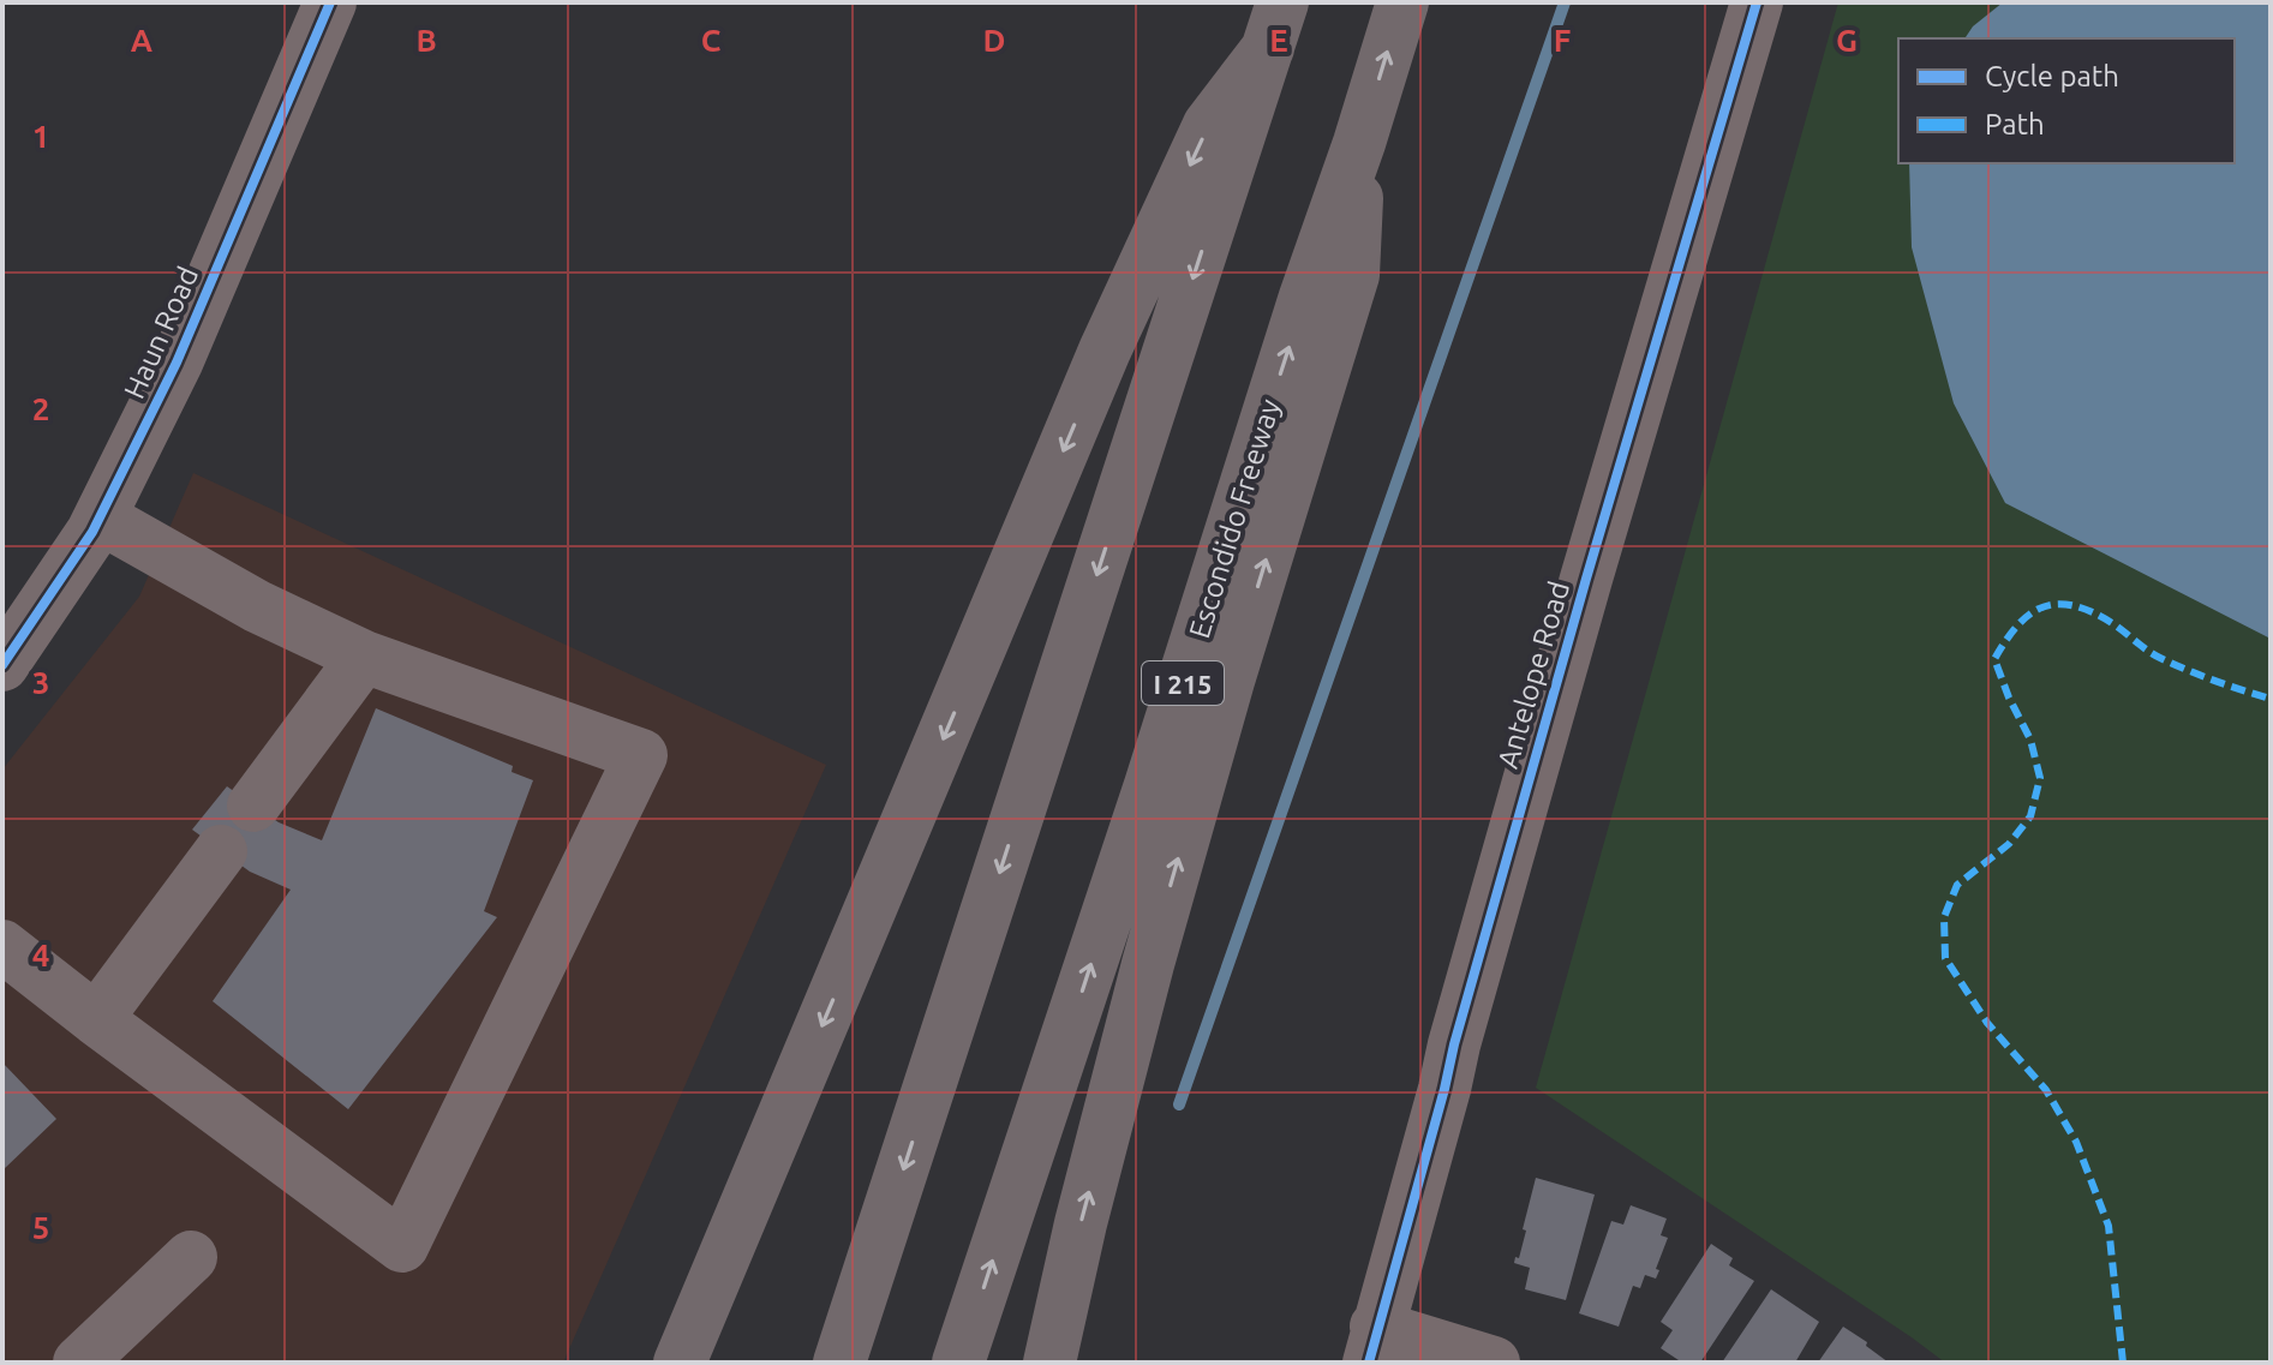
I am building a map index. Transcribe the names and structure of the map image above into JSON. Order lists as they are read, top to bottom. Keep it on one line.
{"streets":{"highway":["Escondido Freeway","I 215"],"street":["Haun Road","Antelope Road"]},"legend":["Cycle path","Path"],"grid":{"columns":["A","B","C","D","E","F","G"],"rows":["1","2","3","4","5"]}}
